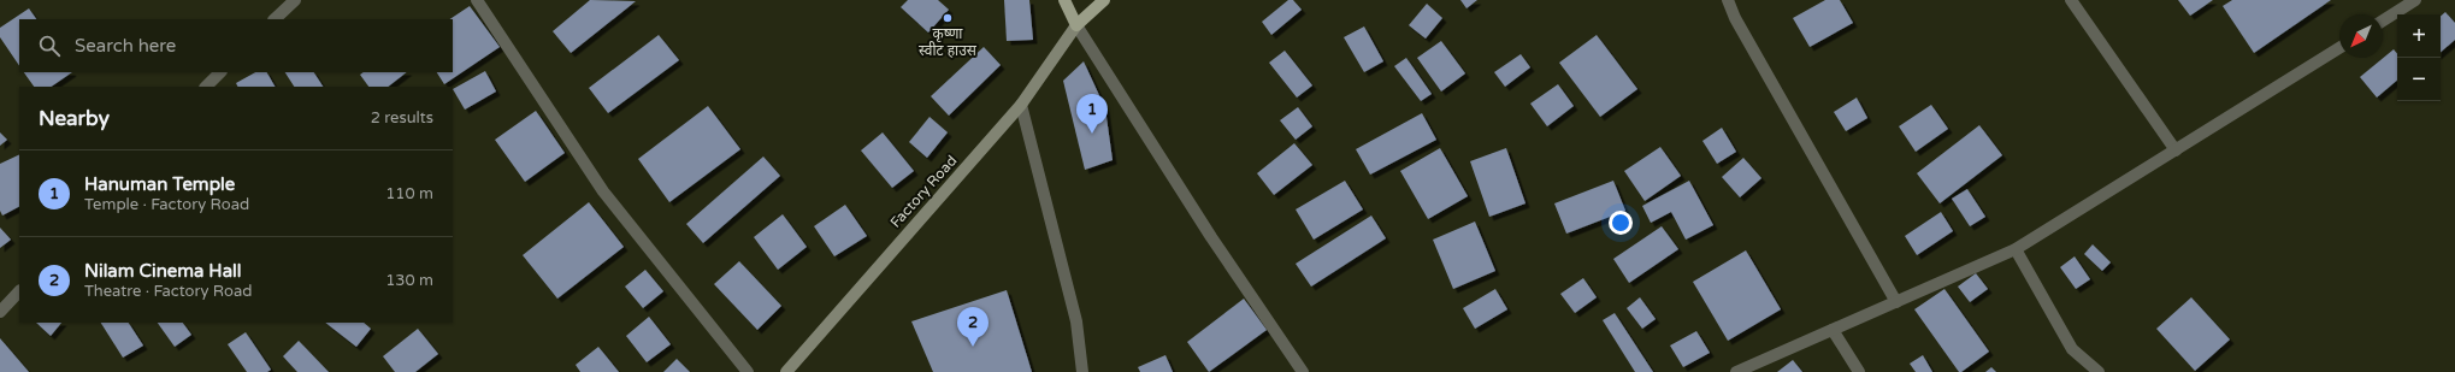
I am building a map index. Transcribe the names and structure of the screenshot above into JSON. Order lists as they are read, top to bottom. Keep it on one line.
{"streets":{"main road":["Factory Road"]},"places":["कृष्णा स्वीट हाउस"],"north":"bottom left","page":{"map_buttons":["+","−"],"search":"Search here","heading":["Nearby","2 results"],"pins":["1","2"],"list":[{"mark":"1","name":"Hanuman Temple","note":"Temple · Factory Road","value":"110 m"},{"mark":"2","name":"Nilam Cinema Hall","note":"Theatre · Factory Road","value":"130 m"}]}}
